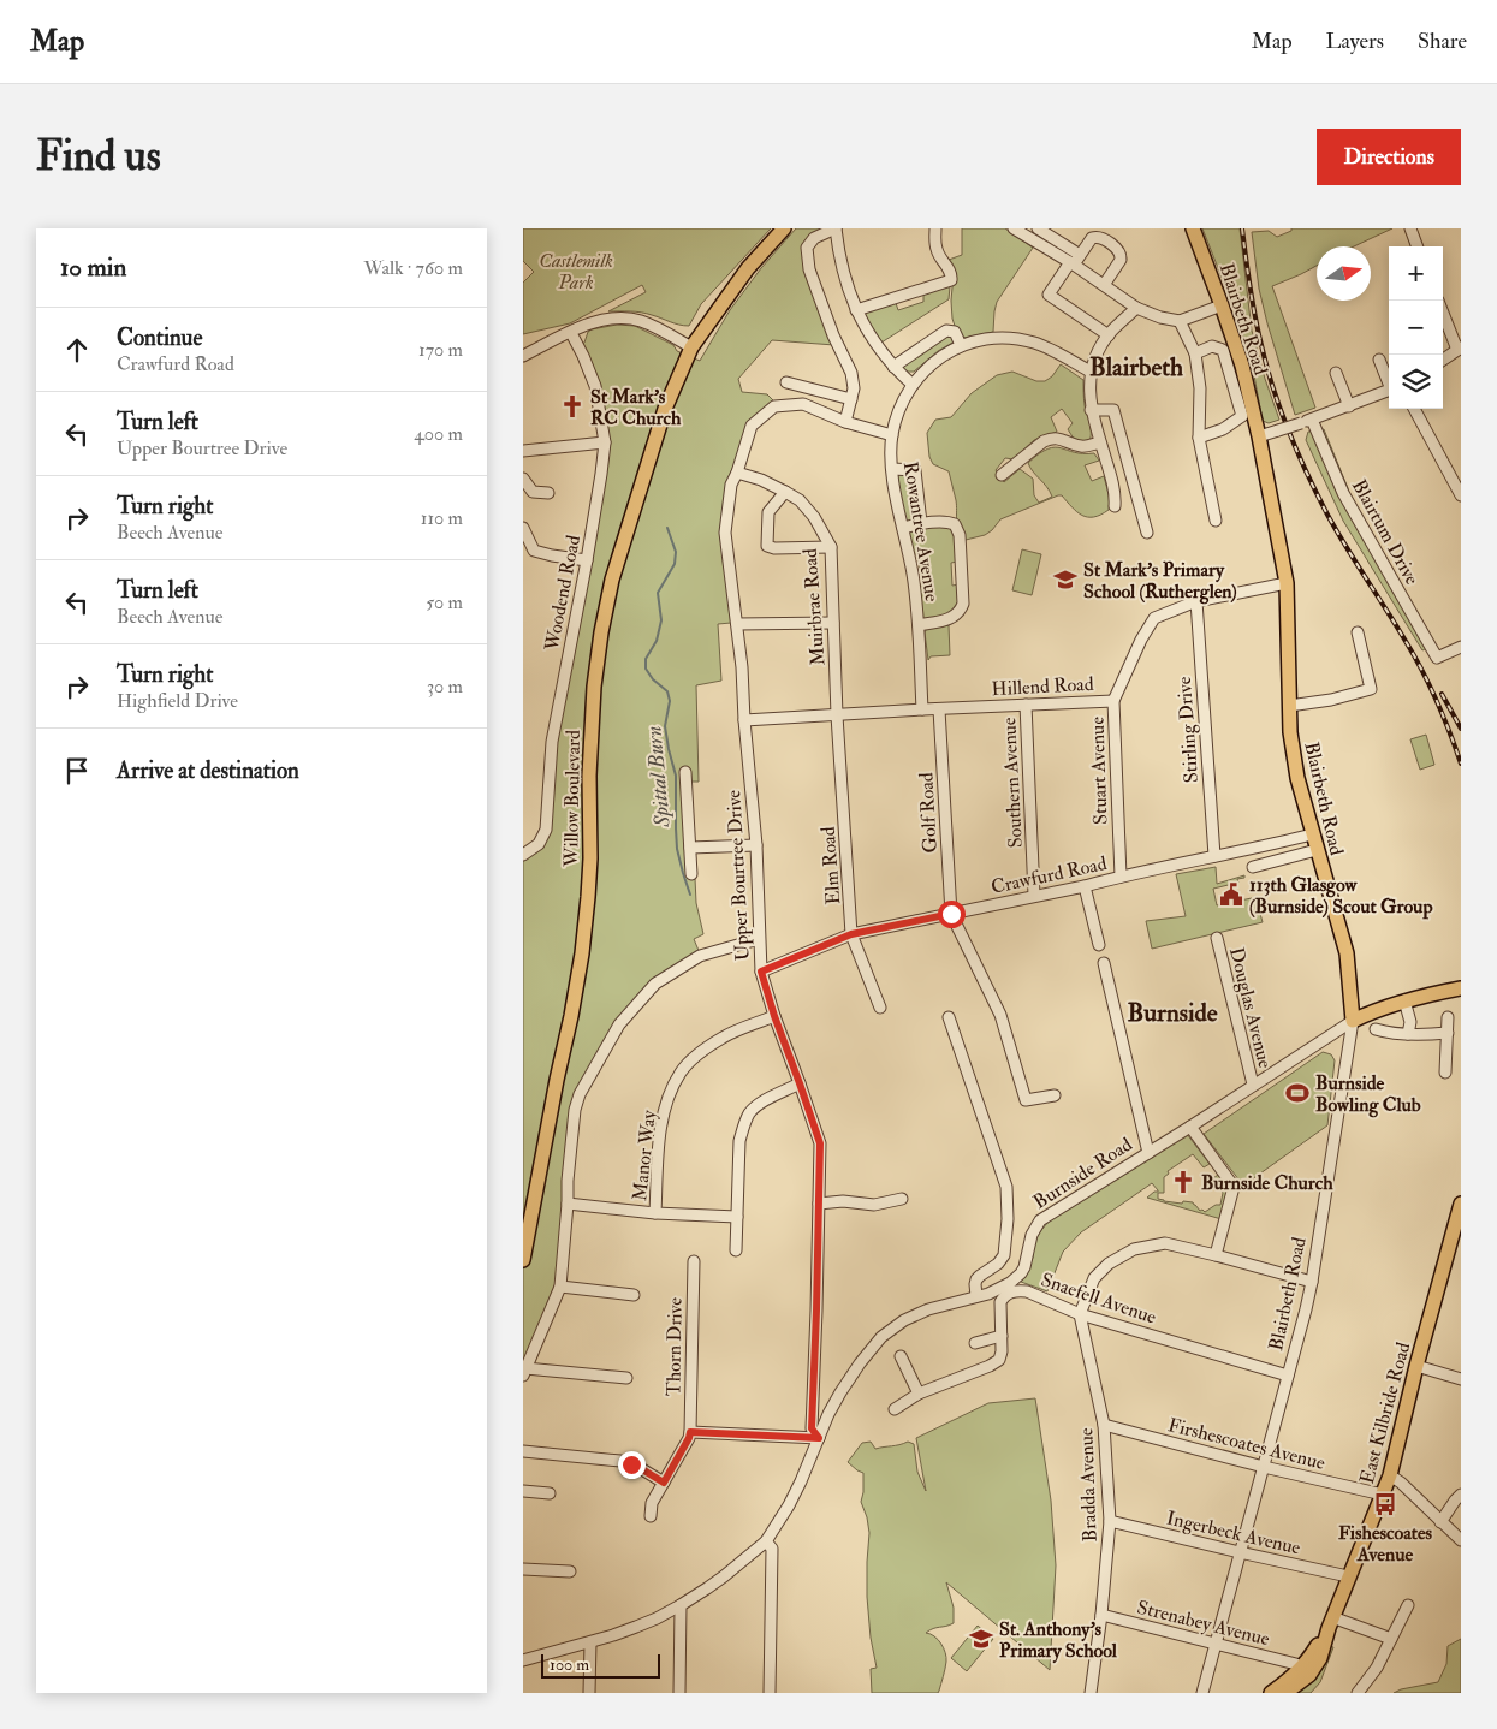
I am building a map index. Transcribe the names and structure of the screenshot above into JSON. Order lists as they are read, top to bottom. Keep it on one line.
{"streets":{"main road":["Blairbeth Road","Willow Boulevard","Burnside Road","East Kilbride Road"],"street":["Rowantree Avenue","Blairtum Drive","Woodend Road","Muirbrae Road","Hillend Road","Stirling Drive","Stuart Avenue","Southern Avenue","Golf Road","Elm Road","Crawfurd Road","Upper Bourtree Drive","Douglas Avenue","Manor Way","Snaefell Avenue","Thorn Drive","Firshescoates Avenue","Bradda Avenue","Ingerbeck Avenue","Strenabey Avenue"]},"crossings":[["Blairbeth Road","Hillend Road"],["Blairbeth Road","Crawfurd Road"],["Blairbeth Road","Burnside Road"],["Blairbeth Road","Snaefell Avenue"],["Blairbeth Road","Firshescoates Avenue"],["Blairbeth Road","Ingerbeck Avenue"],["Blairbeth Road","Strenabey Avenue"],["Rowantree Avenue","Hillend Road"],["Rowantree Avenue","Upper Bourtree Drive"],["Muirbrae Road","Hillend Road"],["Muirbrae Road","Elm Road"],["Muirbrae Road","Upper Bourtree Drive"],["Hillend Road","Stirling Drive"],["Hillend Road","Stuart Avenue"],["Hillend Road","Southern Avenue"],["Hillend Road","Golf Road"],["Hillend Road","Elm Road"],["Hillend Road","Upper Bourtree Drive"],["Stirling Drive","Crawfurd Road"],["Stuart Avenue","Crawfurd Road"],["Southern Avenue","Crawfurd Road"],["Golf Road","Crawfurd Road"],["Elm Road","Crawfurd Road"],["Crawfurd Road","Upper Bourtree Drive"],["Upper Bourtree Drive","Manor Way"],["Upper Bourtree Drive","Burnside Road"],["Douglas Avenue","Burnside Road"],["Snaefell Avenue","Bradda Avenue"],["East Kilbride Road","Firshescoates Avenue"],["East Kilbride Road","Ingerbeck Avenue"],["Firshescoates Avenue","Bradda Avenue"],["Bradda Avenue","Ingerbeck Avenue"],["Bradda Avenue","Strenabey Avenue"]],"districts":["Blairbeth","Burnside"],"water":["Spittal Burn"],"parks":["Castlemilk Park"],"places":{"church":["St Mark's RC Church","Burnside Church"],"school or university":["St Mark's Primary School (Rutherglen)","St. Anthony's Primary School"],"public building":["113th Glasgow (Burnside) Scout Group"],"sports":["Burnside Bowling Club"],"bus stop":["Fishescoates Avenue"]},"scale_bar":"100 m","north":"right","page":{"header":"Map","nav":["Map","Layers","Share"],"buttons":"Directions","title":"Find us","heading":["10 min","Walk · 760 m"],"map_buttons":["+","−"],"list":[["Continue","Crawfurd Road","170 m"],["Turn left","Upper Bourtree Drive","400 m"],["Turn right","Beech Avenue","110 m"],["Turn left","Beech Avenue","50 m"],["Turn right","Highfield Drive","30 m"],"Arrive at destination"],"scale":"100 m"}}
